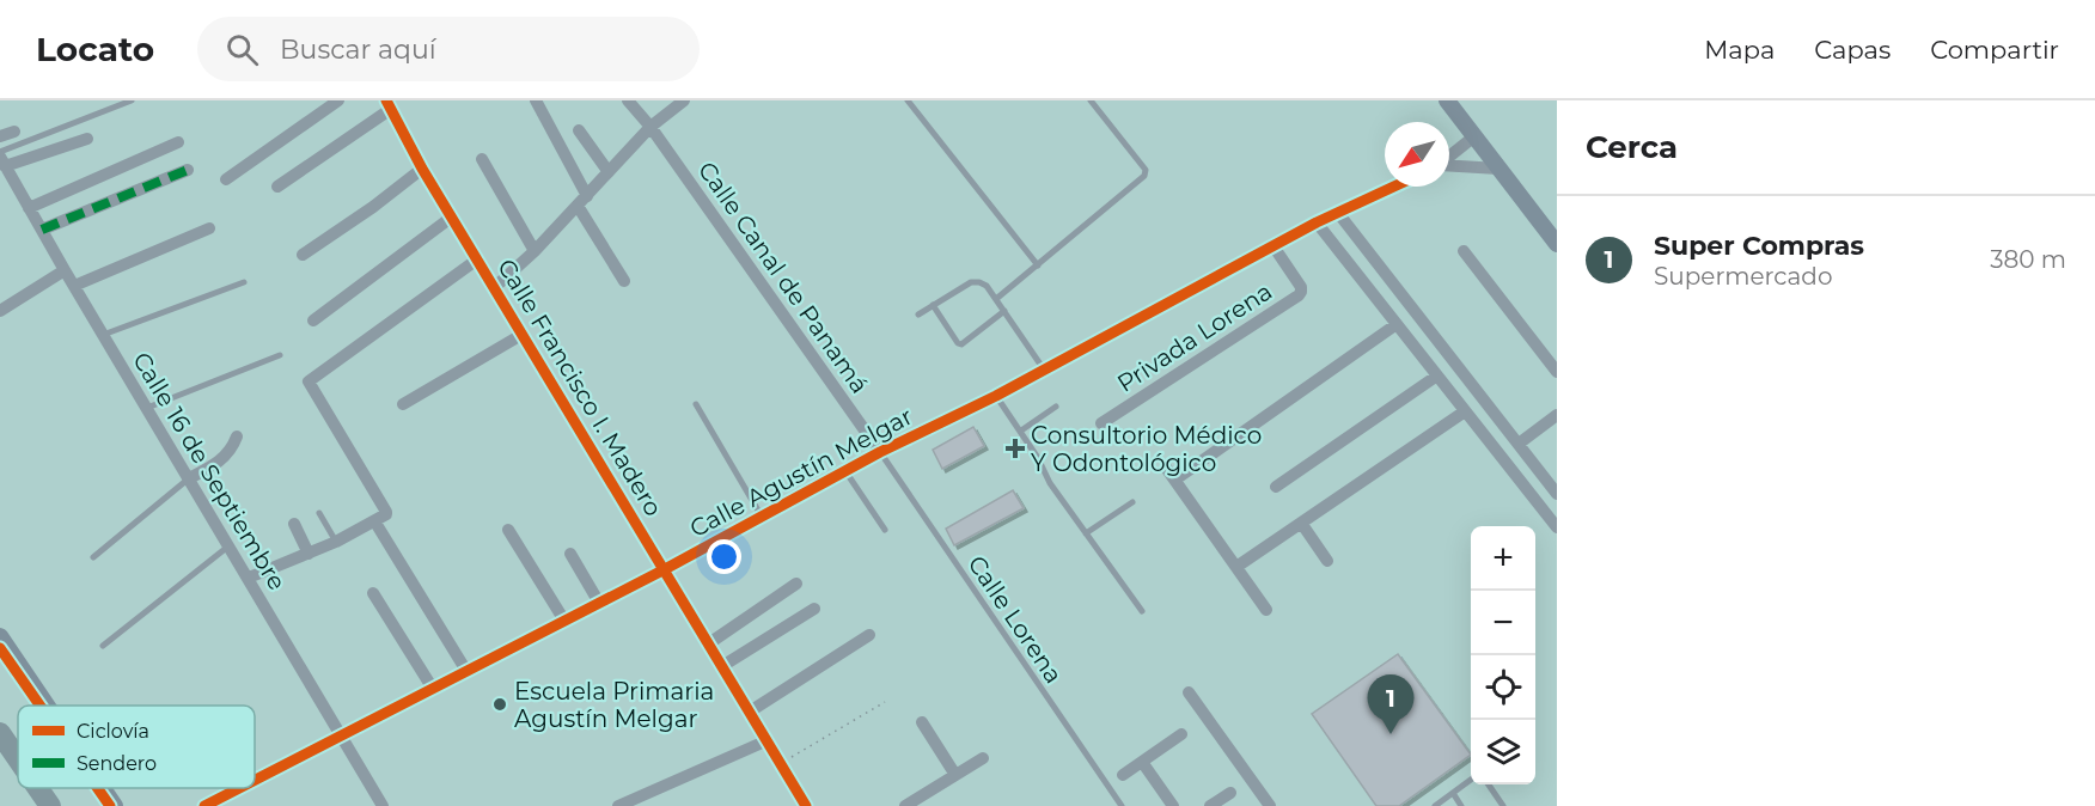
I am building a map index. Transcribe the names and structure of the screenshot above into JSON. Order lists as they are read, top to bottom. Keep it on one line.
{"streets":{"street":["Calle Canal de Panamá","Privada Lorena","Calle Francisco I. Madero","Calle 16 de Septiembre","Calle Agustín Melgar"],"lane":["Calle Lorena"]},"crossings":[["Calle Canal de Panamá","Calle Agustín Melgar"],["Calle Canal de Panamá","Calle Lorena"],["Privada Lorena","Calle Agustín Melgar"],["Calle Francisco I. Madero","Calle Agustín Melgar"],["Calle 16 de Septiembre","Calle Agustín Melgar"],["Calle Agustín Melgar","Calle Lorena"]],"places":{"health":["Consultorio Médico Y Odontológico"],"other":["Escuela Primaria Agustín Melgar"]},"legend":["Ciclovía","Sendero"],"north":"bottom left","page":{"header":"Locato","search":"Buscar aquí","nav":["Mapa","Capas","Compartir"],"heading":"Cerca","list":[{"mark":"1","name":"Super Compras","note":"Supermercado","value":"380 m"}],"map_buttons":["+","−"],"pins":"1"}}
